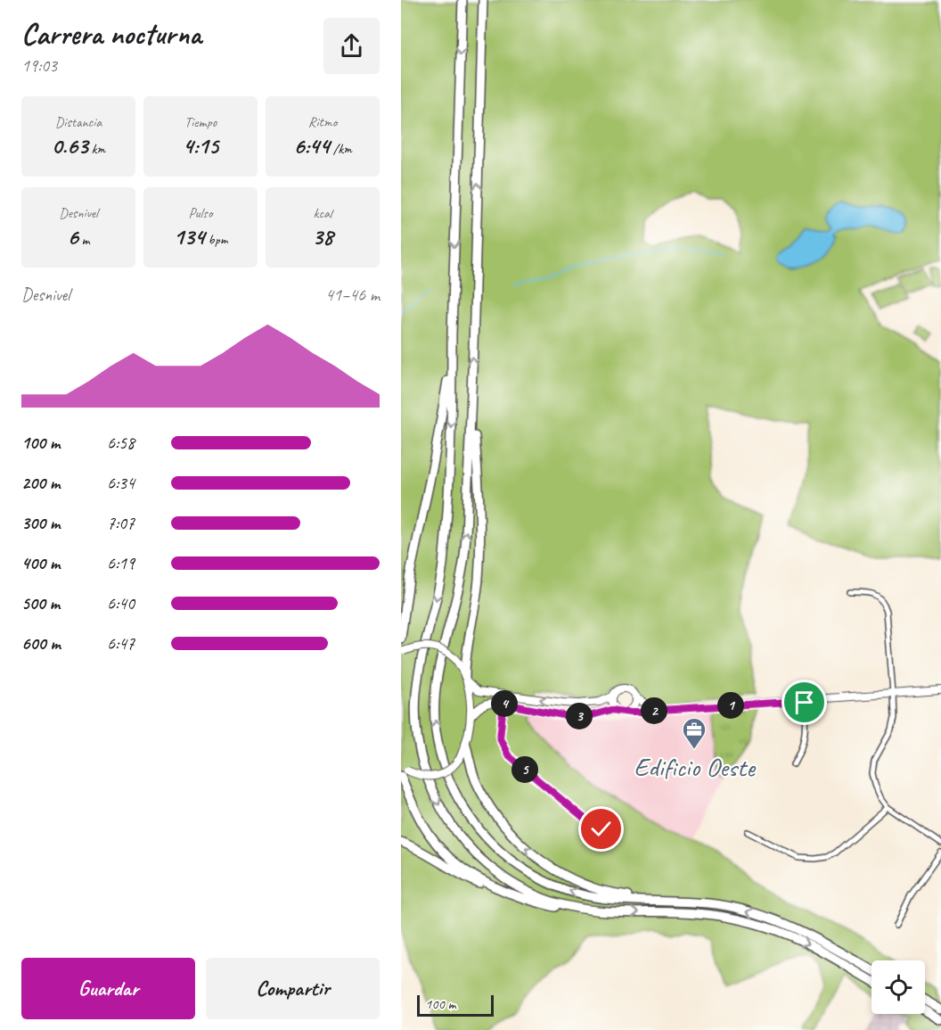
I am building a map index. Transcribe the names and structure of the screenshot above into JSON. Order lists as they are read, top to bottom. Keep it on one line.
{"places":{"office":["Edificio Oeste"]},"scale_bar":"100 m","page":{"heading":["Carrera nocturna","19:03"],"stats":[["Distancia","0.63 km"],["Tiempo","4:15"],["Ritmo","6:44 /km"],["Desnivel","6 m"],["Pulso","134 bpm"],["kcal","38"]],"chart":["Desnivel","41–46 m"],"list":[{"name":"100 m","note":"6:58"},{"name":"200 m","note":"6:34"},{"name":"300 m","note":"7:07"},{"name":"400 m","note":"6:19"},{"name":"500 m","note":"6:40"},{"name":"600 m","note":"6:47"}],"pins":["4","1","2","3","5"],"buttons":["Guardar","Compartir"],"scale":"100 m"}}
